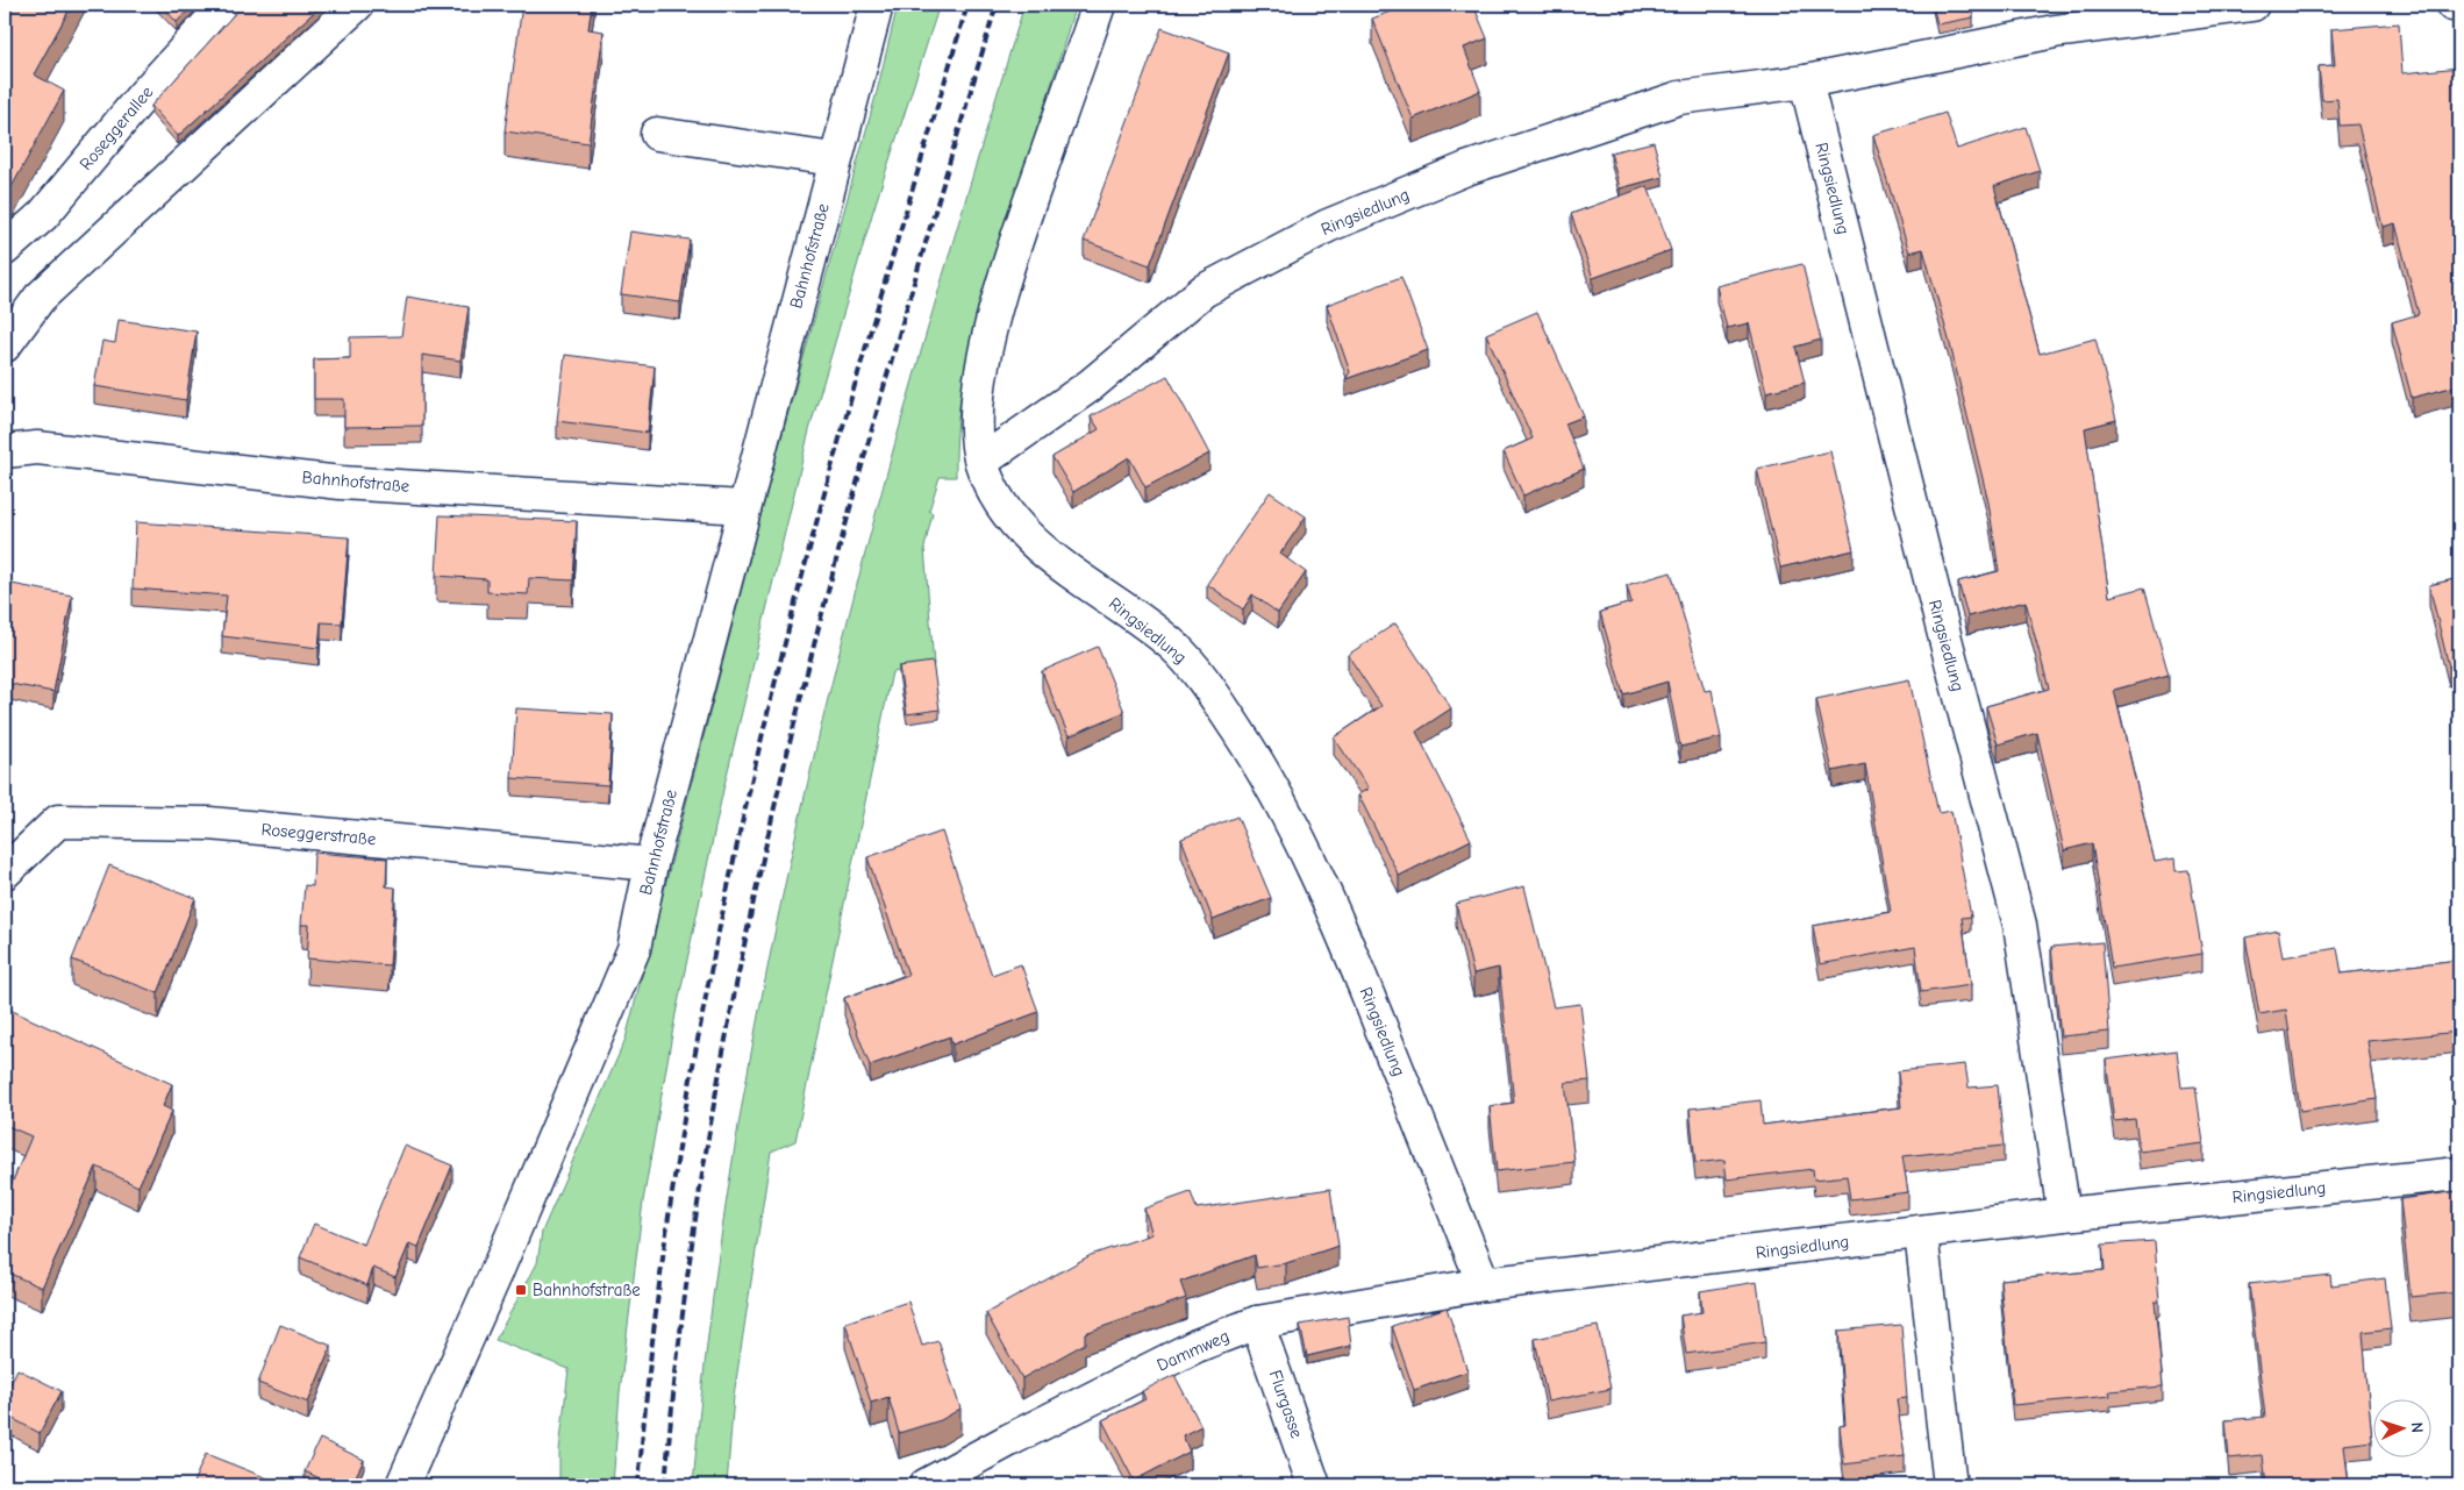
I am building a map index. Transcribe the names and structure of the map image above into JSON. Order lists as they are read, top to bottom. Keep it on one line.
{"streets":{"street":["Roseggerallee","Ringsiedlung","Bahnhofstraße","Roseggerstraße","Dammweg","Flurgasse"]},"crossings":[["Ringsiedlung","Dammweg"],["Bahnhofstraße","Roseggerstraße"],["Dammweg","Flurgasse"]],"places":{"transit":["Bahnhofstraße"]},"north":"right"}
